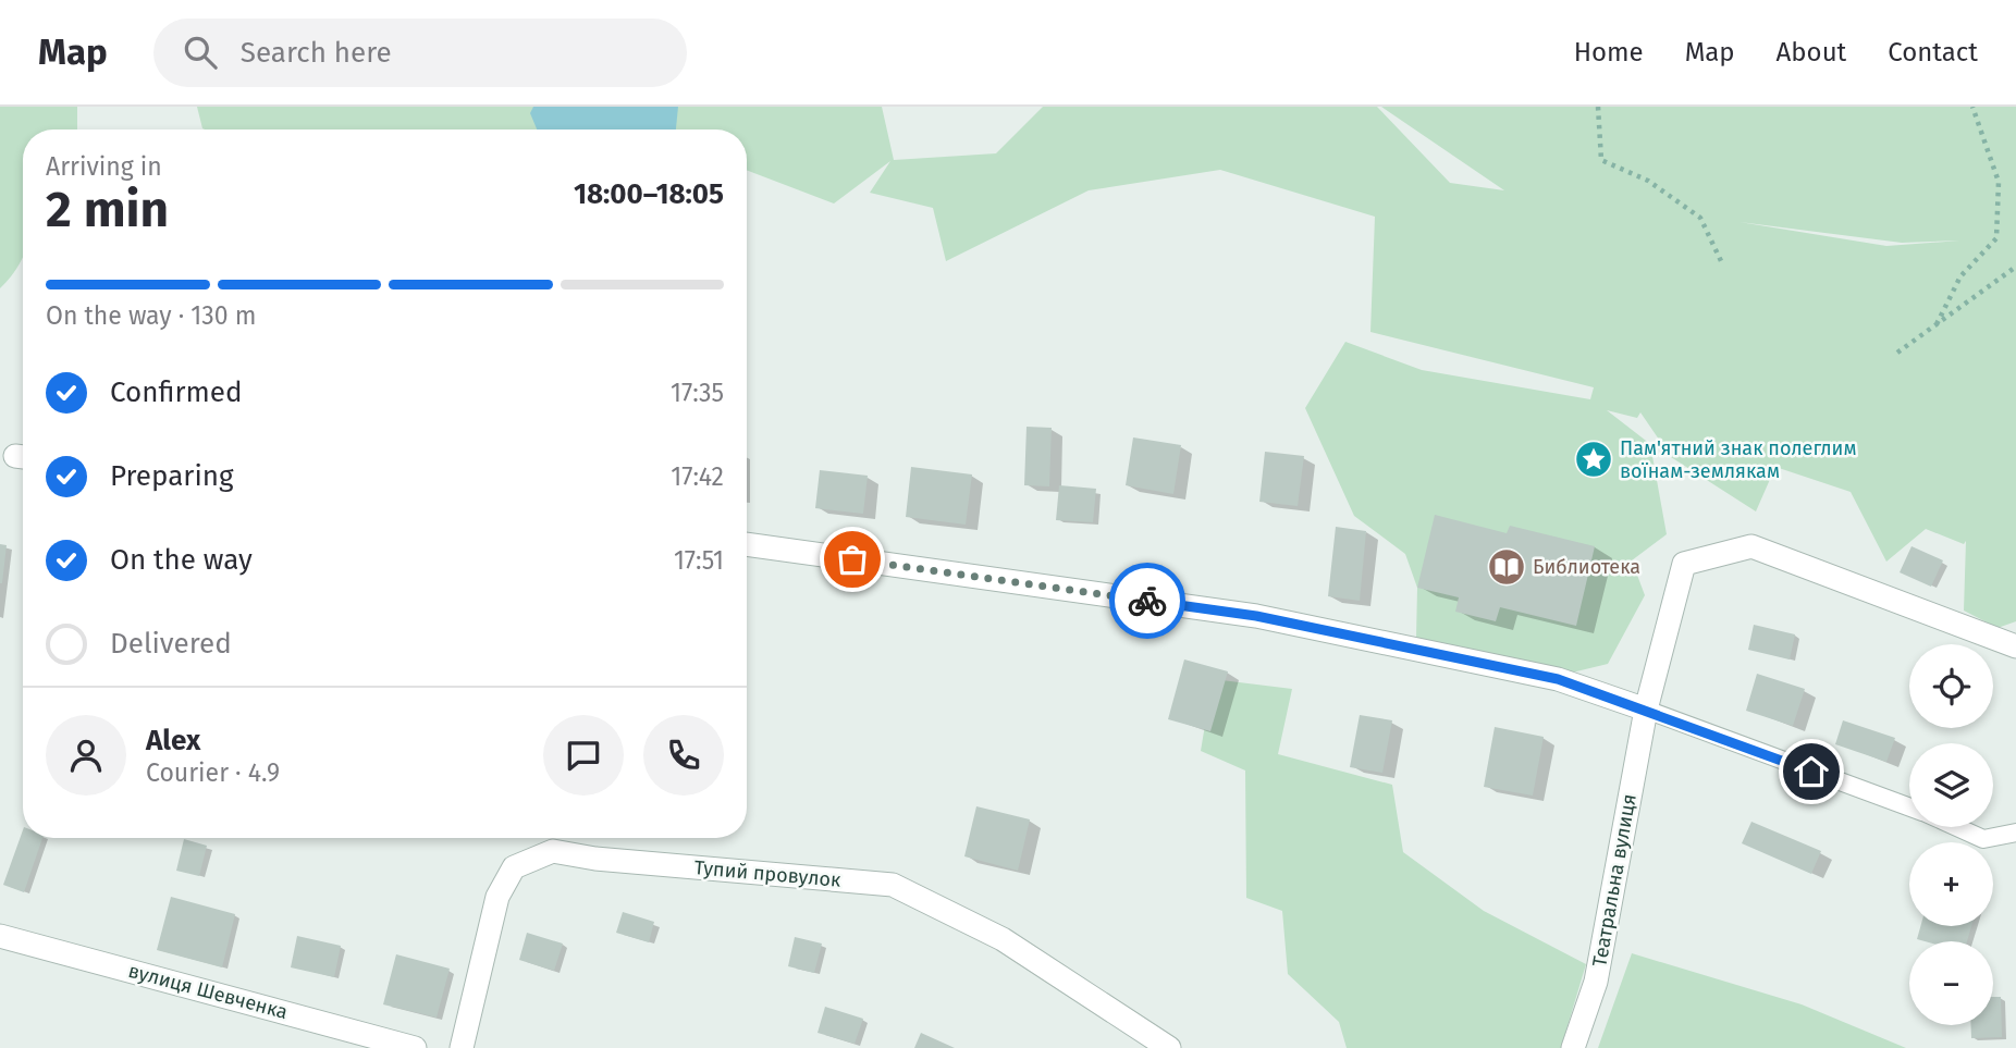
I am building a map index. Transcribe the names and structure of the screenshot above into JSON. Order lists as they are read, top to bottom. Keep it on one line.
{"streets":{"street":["Тупий провулок","Театральна вулиця","вулиця Шевченка"]},"places":{"place":["Пам'ятний знак полеглим воїнам-землякам"],"library":["Библиотека"]},"page":{"header":"Map","search":"Search here","nav":["Home","Map","About","Contact"],"heading":["2 min","Arriving in","18:00–18:05"],"panel":["Alex","Courier · 4.9"],"bar":"On the way · 130 m","list":[["Confirmed","17:35"],["Preparing","17:42"],["On the way","17:51"],"Delivered"],"map_buttons":["+","−"]}}
